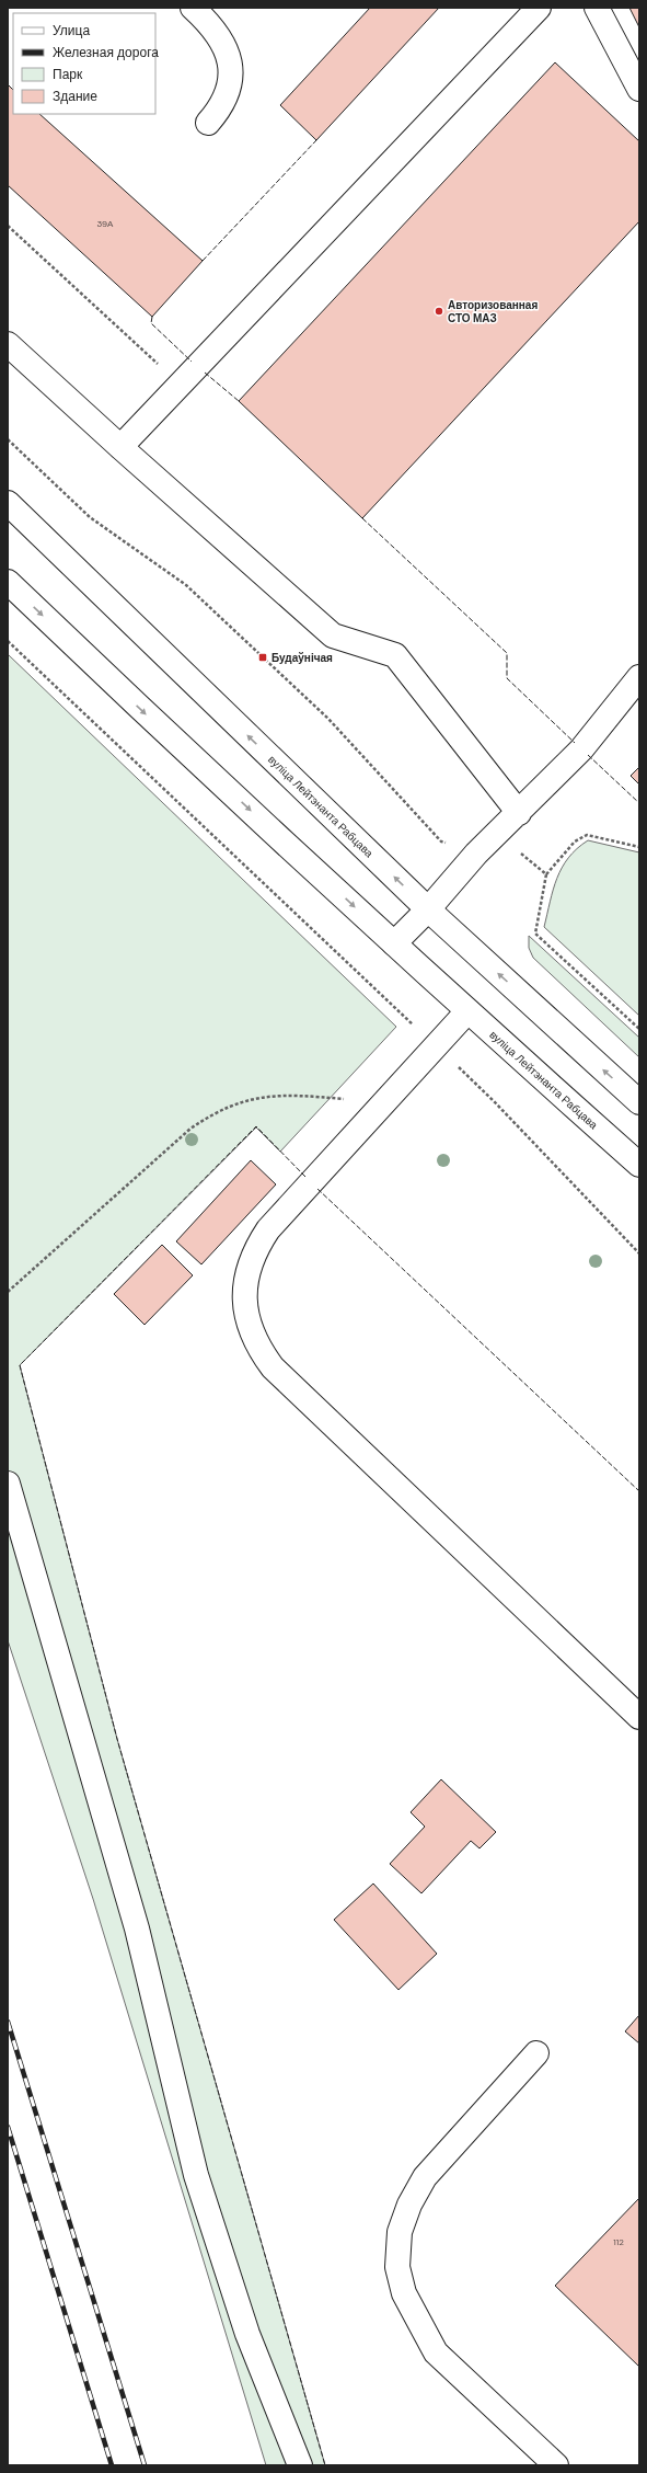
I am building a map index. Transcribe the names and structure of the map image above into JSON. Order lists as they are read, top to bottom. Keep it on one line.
{"streets":{"main road":["вуліца Лейтэнанта Рабцава"]},"places":{"other":["Авторизованная СТО МАЗ"],"transit":["Будаўнічая"]},"house_numbers":["39А","112"],"legend":["Улица","Железная дорога","Парк","Здание"]}
